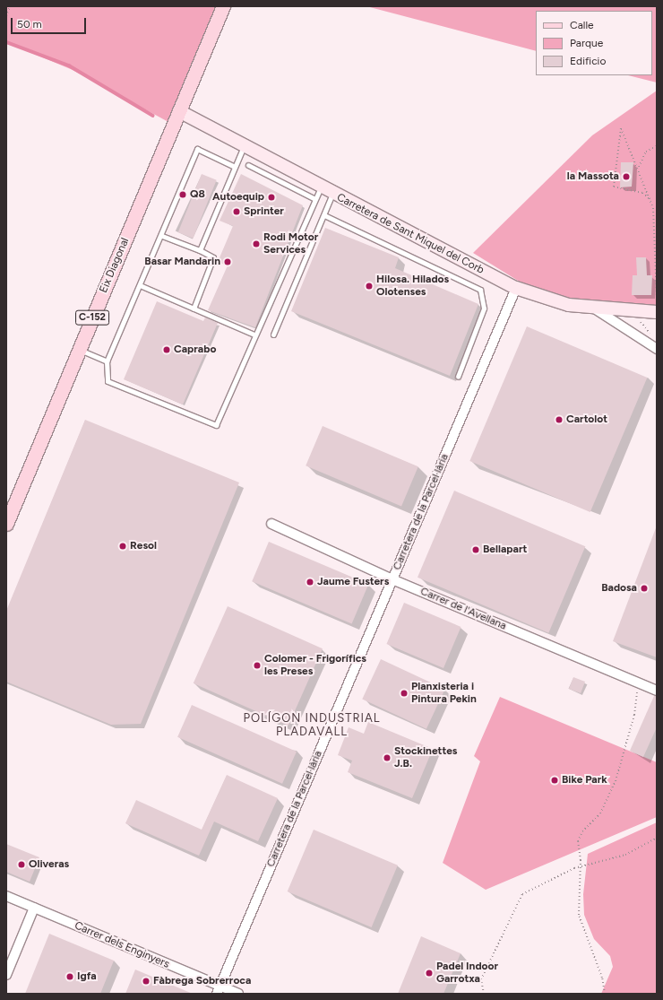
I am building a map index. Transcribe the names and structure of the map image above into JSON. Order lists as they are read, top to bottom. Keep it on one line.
{"streets":{"main road":["Eix Diagonal","C-152"],"street":["Carretera de Sant Miquel del Corb","Carretera de la Parcel·lària","Carrer de l'Avellana","Carrer dels Enginyers"]},"crossings":[["Carretera de Sant Miquel del Corb","Eix Diagonal"],["Carretera de Sant Miquel del Corb","Carretera de la Parcel·lària"],["Carretera de la Parcel·lària","Carrer de l'Avellana"],["Carretera de la Parcel·lària","Carrer dels Enginyers"]],"districts":["POLÍGON INDUSTRIAL PLADAVALL"],"places":["la Massota","Q8","Autoequip","Sprinter","Rodi Motor Services","Basar Mandarin","Hilosa. Hilados Olotenses","Caprabo","Cartolot","Resol","Bellapart","Jaume Fusters","Badosa","Colomer - Frigorífics les Preses","Planxisteria i Pintura Pekin","Stockinettes J.B.","Bike Park","Oliveras","Padel Indoor Garrotxa","Igfa","Fàbrega Sobrerroca"],"legend":["Calle","Parque","Edificio"],"scale_bar":"50 m"}
